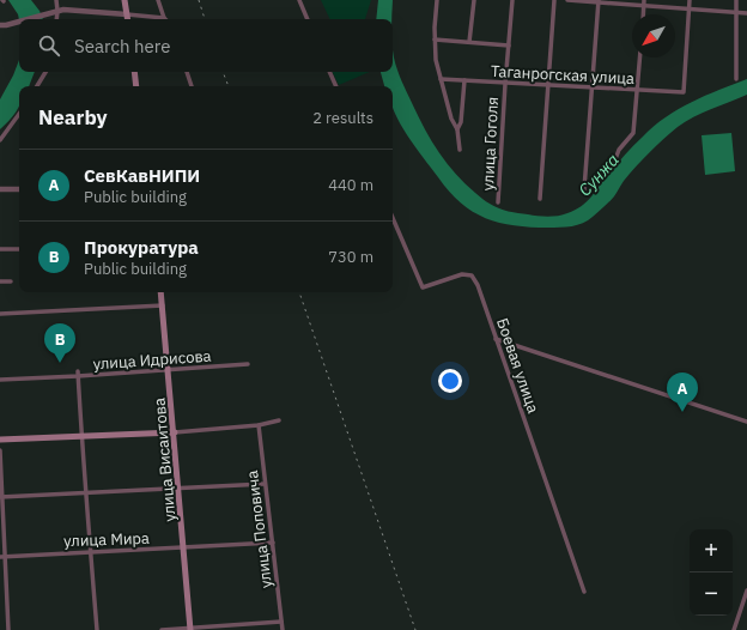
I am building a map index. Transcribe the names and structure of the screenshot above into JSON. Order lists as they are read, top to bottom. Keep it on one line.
{"streets":{"main road":["улица Висаитова"],"street":["Таганрогская улица","улица Гоголя","улица Идрисова","Боевая улица","улица Поповича","улица Мира"]},"crossings":[["Таганрогская улица","улица Гоголя"],["улица Идрисова","улица Висаитова"],["улица Висаитова","улица Мира"],["улица Поповича","улица Мира"]],"water":["Сунжа"],"north":"bottom left","page":{"search":"Search here","heading":["Nearby","2 results"],"list":[{"mark":"A","name":"СевКавНИПИ","note":"Public building","value":"440 m"},{"mark":"B","name":"Прокуратура","note":"Public building","value":"730 m"}],"pins":["B","A"],"map_buttons":["+","−"]}}
